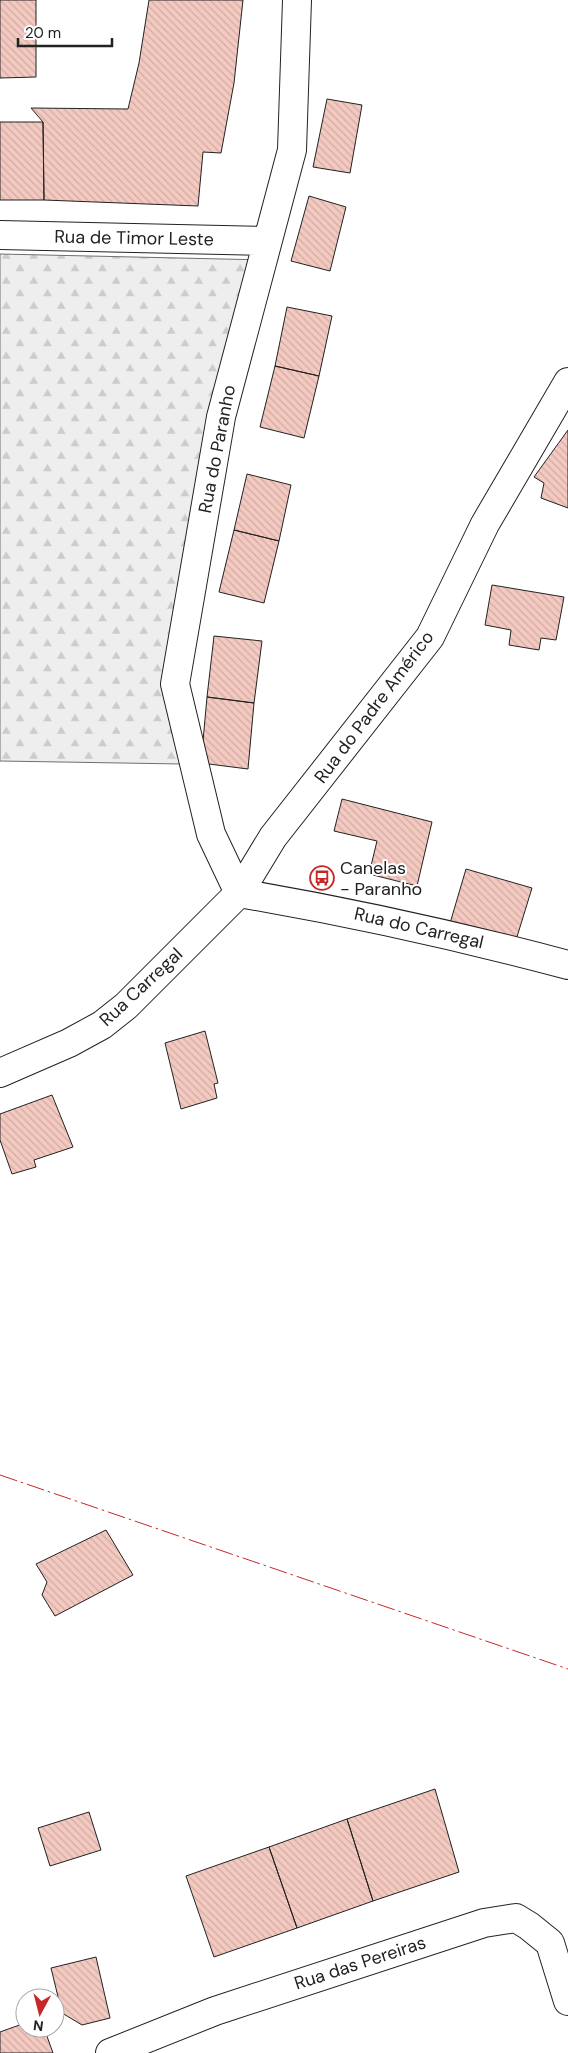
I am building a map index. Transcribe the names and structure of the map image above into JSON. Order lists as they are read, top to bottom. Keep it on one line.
{"streets":{"street":["Rua de Timor Leste","Rua do Paranho","Rua do Padre Américo","Rua do Carregal","Rua Carregal","Rua das Pereiras"]},"crossings":[["Rua de Timor Leste","Rua do Paranho"],["Rua do Paranho","Rua do Padre Américo"],["Rua do Paranho","Rua do Carregal"],["Rua do Paranho","Rua Carregal"],["Rua do Padre Américo","Rua do Carregal"],["Rua do Padre Américo","Rua Carregal"],["Rua do Carregal","Rua Carregal"]],"places":{"bus stop":["Canelas - Paranho"]},"scale_bar":"20 m","north":"bottom"}
